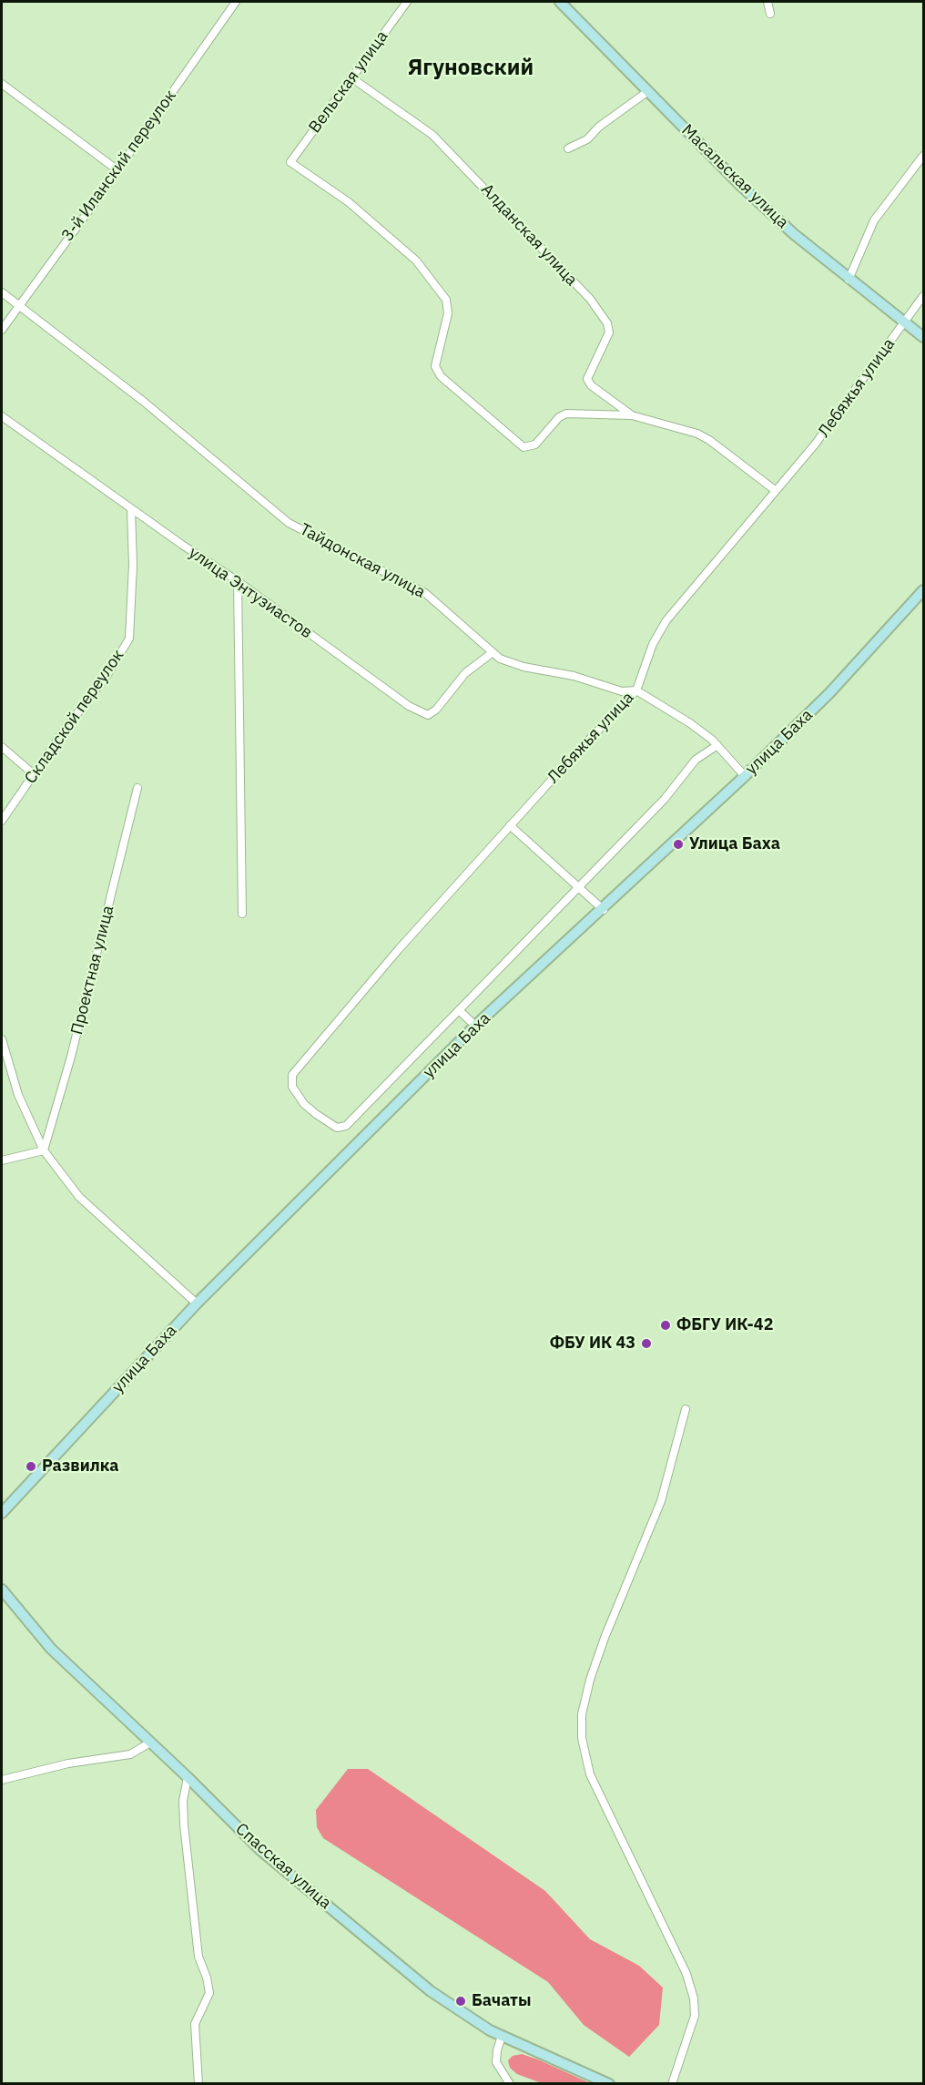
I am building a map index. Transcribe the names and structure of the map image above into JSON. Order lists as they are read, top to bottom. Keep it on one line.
{"streets":{"street":["Вельская улица","3-й Иланский переулок","Масальская улица","Алданская улица","Лебяжья улица","Тайдонская улица","улица Энтузиастов","Складской переулок","улица Баха","Проектная улица","Спасская улица"]},"crossings":[["Вельская улица","Алданская улица"],["3-й Иланский переулок","Тайдонская улица"],["Масальская улица","Лебяжья улица"],["Лебяжья улица","Тайдонская улица"],["Тайдонская улица","улица Энтузиастов"],["Тайдонская улица","улица Баха"],["улица Энтузиастов","Складской переулок"]],"districts":["Ягуновский"],"places":["Улица Баха","ФБГУ ИК-42","ФБУ ИК 43","Развилка","Бачаты"]}
